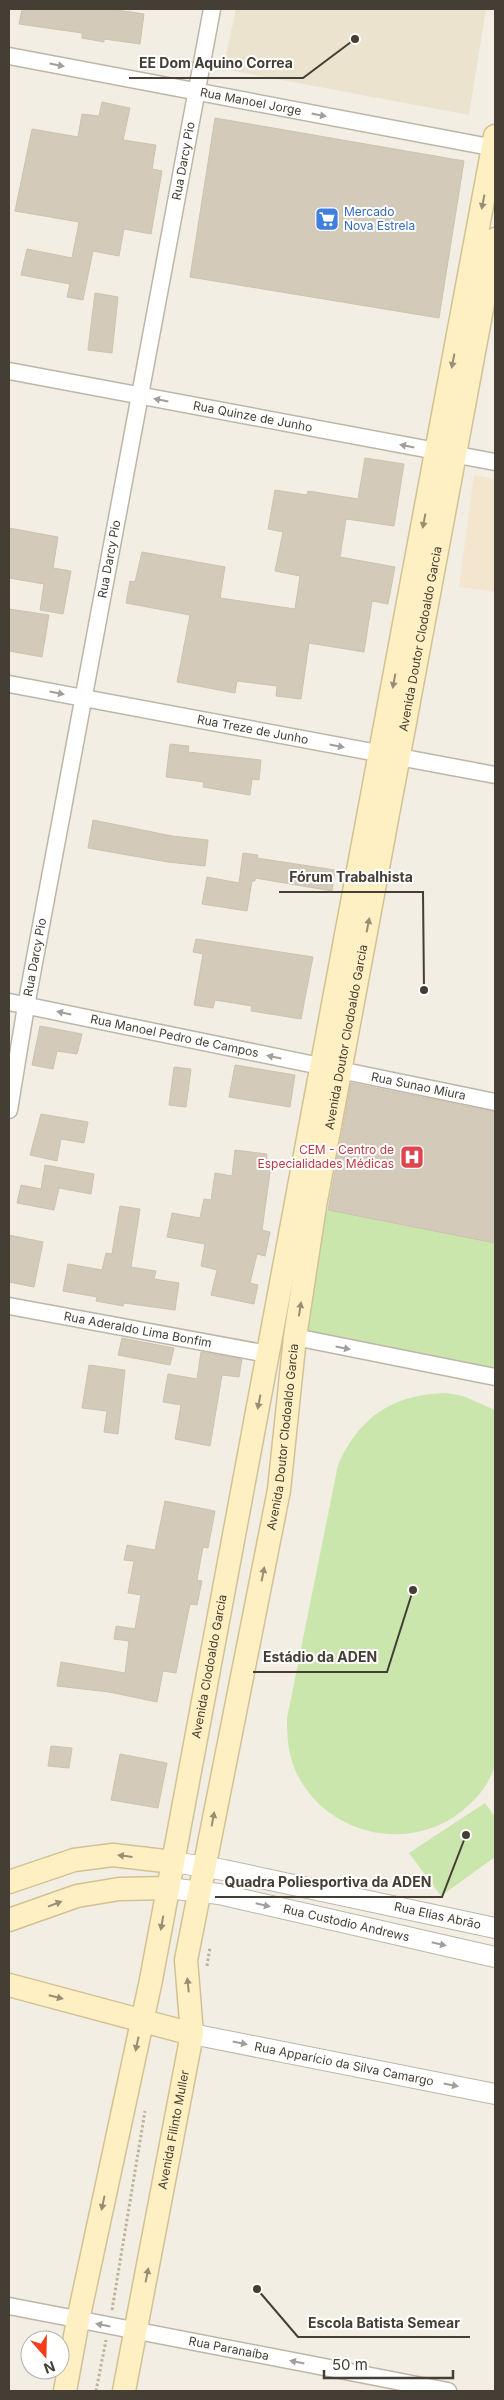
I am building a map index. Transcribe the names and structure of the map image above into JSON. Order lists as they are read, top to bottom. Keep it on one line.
{"streets":{"main road":["Avenida Doutor Clodoaldo Garcia","Avenida Clodoaldo Garcia","Avenida Filinto Muller"],"street":["Rua Manoel Jorge","Rua Darcy Pio","Rua Quinze de Junho","Rua Treze de Junho","Rua Manoel Pedro de Campos","Rua Sunao Miura","Rua Aderaldo Lima Bonfim","Rua Elias Abrão","Rua Custodio Andrews","Rua Apparício da Silva Camargo","Rua Paranaíba"]},"crossings":[["Rua Manoel Jorge","Rua Darcy Pio"],["Rua Manoel Jorge","Avenida Doutor Clodoaldo Garcia"],["Rua Darcy Pio","Rua Quinze de Junho"],["Rua Darcy Pio","Rua Treze de Junho"],["Rua Darcy Pio","Rua Manoel Pedro de Campos"],["Rua Quinze de Junho","Avenida Doutor Clodoaldo Garcia"],["Avenida Doutor Clodoaldo Garcia","Rua Treze de Junho"],["Avenida Doutor Clodoaldo Garcia","Rua Manoel Pedro de Campos"],["Avenida Doutor Clodoaldo Garcia","Rua Sunao Miura"],["Avenida Doutor Clodoaldo Garcia","Rua Aderaldo Lima Bonfim"],["Avenida Doutor Clodoaldo Garcia","Avenida Clodoaldo Garcia"],["Avenida Doutor Clodoaldo Garcia","Rua Elias Abrão"],["Avenida Doutor Clodoaldo Garcia","Avenida Filinto Muller"],["Rua Manoel Pedro de Campos","Rua Sunao Miura"],["Rua Aderaldo Lima Bonfim","Avenida Clodoaldo Garcia"],["Avenida Clodoaldo Garcia","Rua Elias Abrão"],["Avenida Clodoaldo Garcia","Rua Custodio Andrews"],["Rua Elias Abrão","Avenida Filinto Muller"],["Rua Custodio Andrews","Avenida Filinto Muller"],["Rua Apparício da Silva Camargo","Avenida Filinto Muller"],["Avenida Filinto Muller","Rua Paranaíba"]],"one_way":["Rua Manoel Jorge","Rua Quinze de Junho","Rua Treze de Junho","Rua Manoel Pedro de Campos","Avenida Clodoaldo Garcia","Rua Custodio Andrews","Rua Apparício da Silva Camargo","Rua Paranaíba"],"places":{"other":["EE Dom Aquino Correa","Fórum Trabalhista","Estádio da ADEN","Quadra Poliesportiva da ADEN","Escola Batista Semear"],"supermarket":["Mercado Nova Estrela"],"hospital":["CEM - Centro de Especialidades Médicas"]},"scale_bar":"50 m","north":"bottom"}
